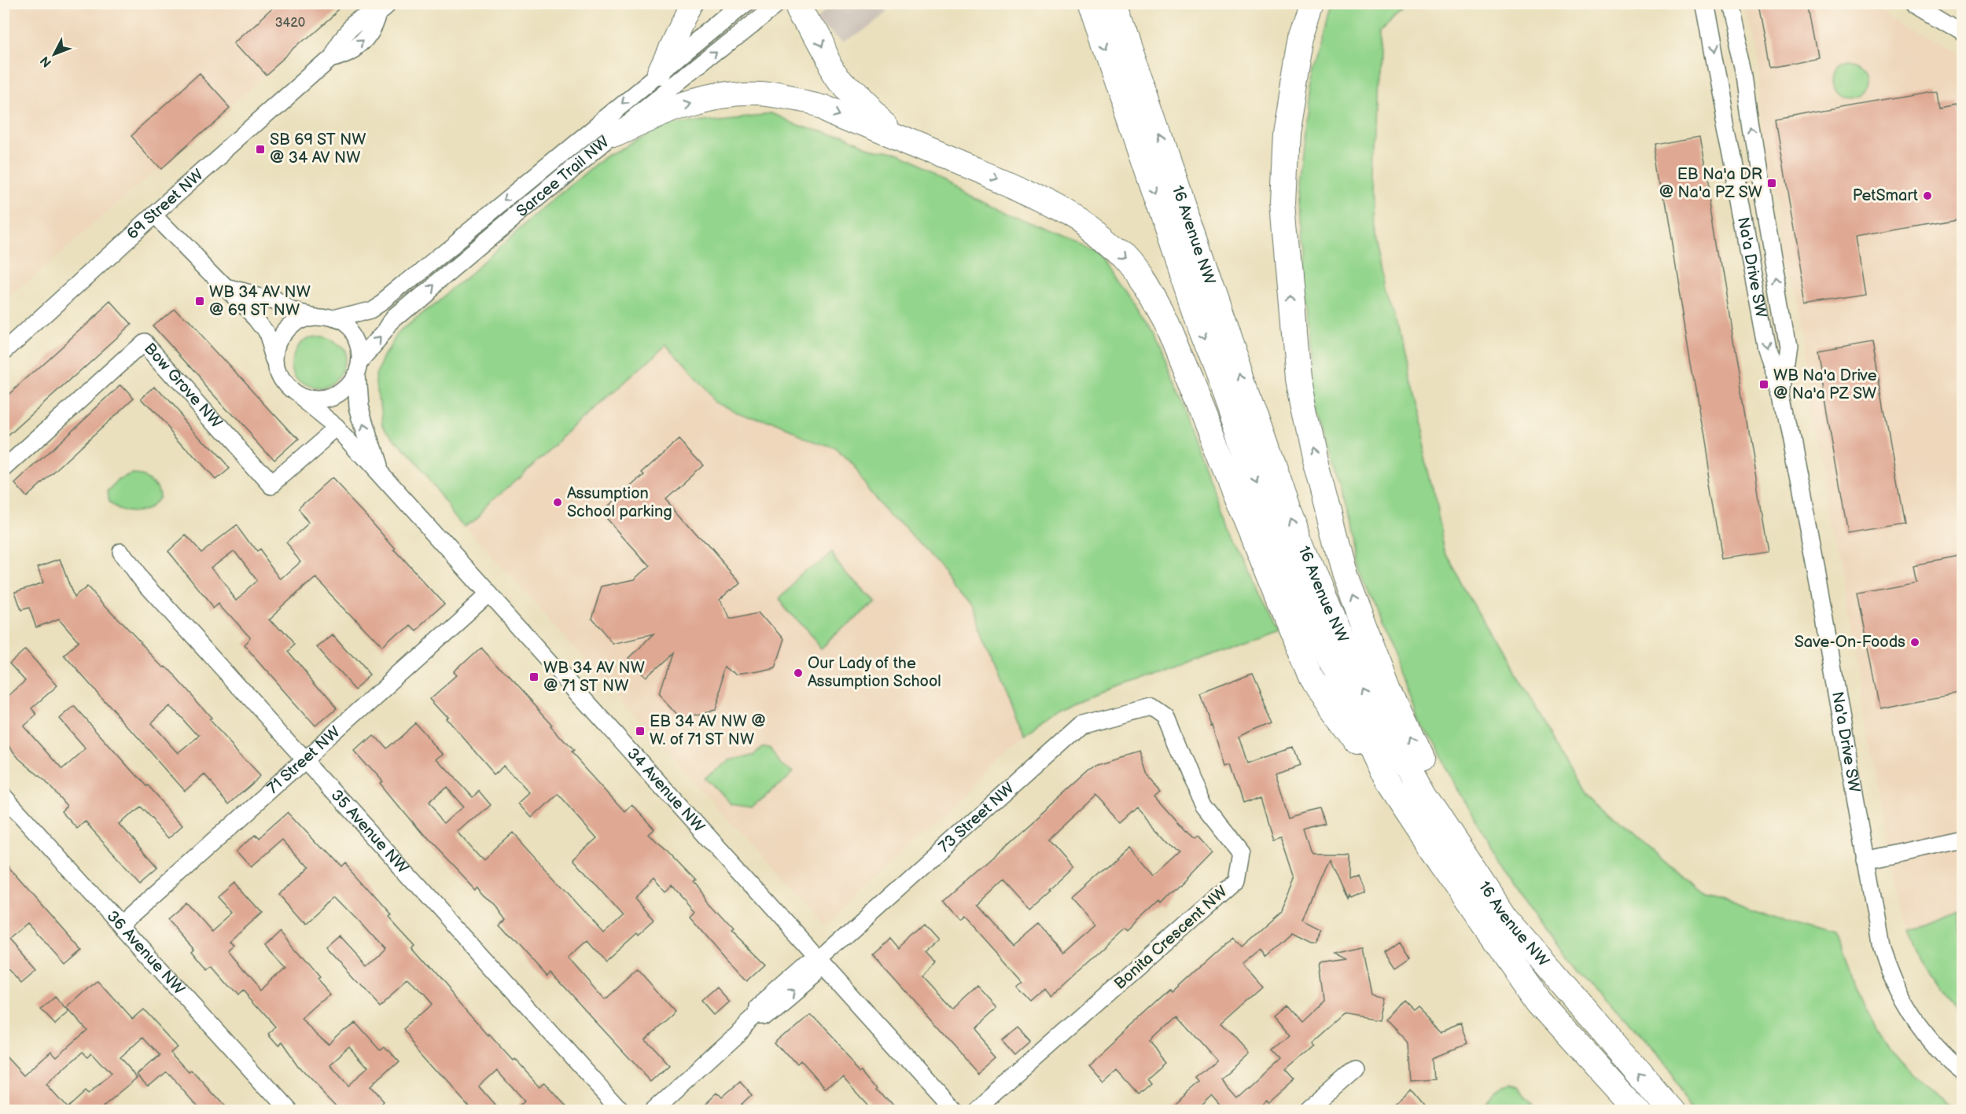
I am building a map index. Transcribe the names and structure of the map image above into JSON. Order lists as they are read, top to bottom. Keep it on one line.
{"streets":{"highway":["16 Avenue NW"],"street":["Sarcee Trail NW","69 Street NW","Na'a Drive SW","Bow Grove NW","71 Street NW","34 Avenue NW","73 Street NW","35 Avenue NW","Bonita Crescent NW","36 Avenue NW"]},"crossings":[["Sarcee Trail NW","34 Avenue NW"],["Bow Grove NW","34 Avenue NW"],["71 Street NW","34 Avenue NW"],["71 Street NW","35 Avenue NW"],["71 Street NW","36 Avenue NW"],["34 Avenue NW","73 Street NW"],["73 Street NW","Bonita Crescent NW"]],"places":{"transit":["SB 69 ST NW @ 34 AV NW","EB Na'a DR @ Na'a PZ SW","WB 34 AV NW @ 69 ST NW","WB Na'a Drive @ Na'a PZ SW","WB 34 AV NW @ 71 ST NW","EB 34 AV NW @ W. of 71 ST NW"],"other":["PetSmart","Assumption School parking","Save-On-Foods","Our Lady of the Assumption School"]},"house_numbers":["3420"],"north":"bottom left"}
